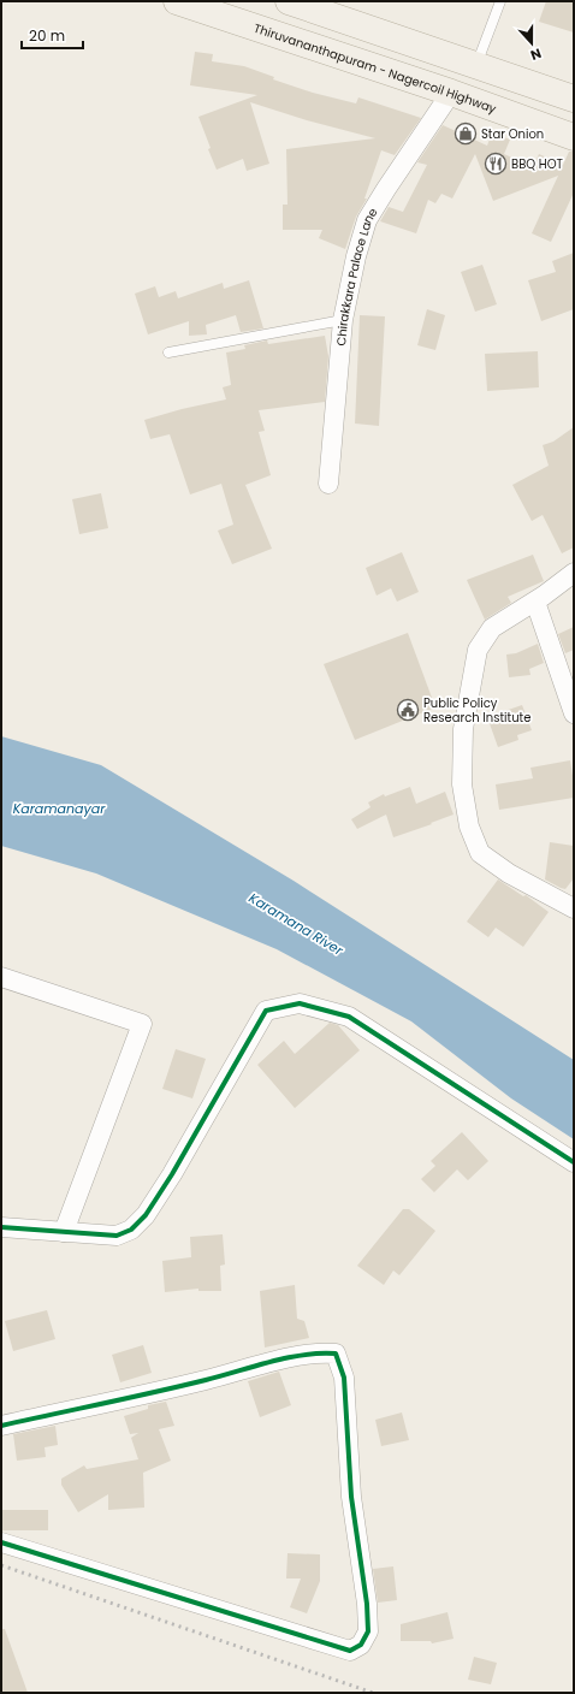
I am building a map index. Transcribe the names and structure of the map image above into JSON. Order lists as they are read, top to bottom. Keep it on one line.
{"streets":{"main road":["Thiruvananthapuram - Nagercoil Highway"],"street":["Chirakkara Palace Lane"]},"crossings":[["Thiruvananthapuram - Nagercoil Highway","Chirakkara Palace Lane"]],"water":["Karamanayar","Karamana River"],"places":{"shop":["Star Onion"],"restaurant":["BBQ HOT"],"public building":["Public Policy Research Institute"]},"scale_bar":"20 m","north":"bottom"}
